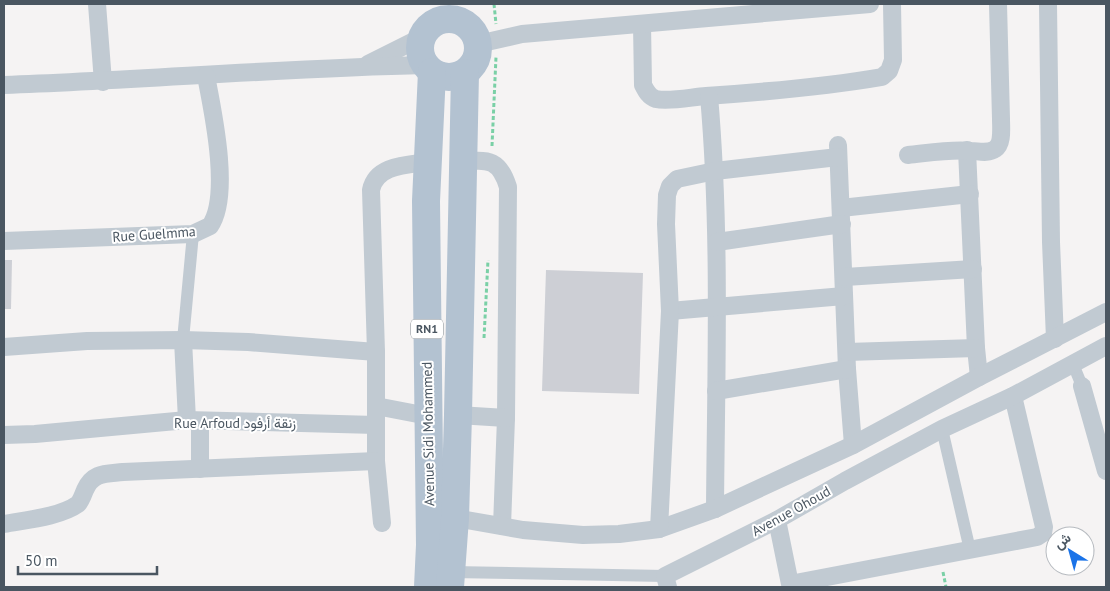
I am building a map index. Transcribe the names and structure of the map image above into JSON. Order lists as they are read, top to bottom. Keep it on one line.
{"streets":{"main road":["RN1","Avenue Sidi Mohammed"],"street":["Rue Guelmma","Rue Arfoud زنقة أرفود","Avenue Ohoud"]},"crossings":[["RN1","Avenue Sidi Mohammed"],["Avenue Sidi Mohammed","Avenue Ohoud"]],"scale_bar":"50 m","north":"top left"}
